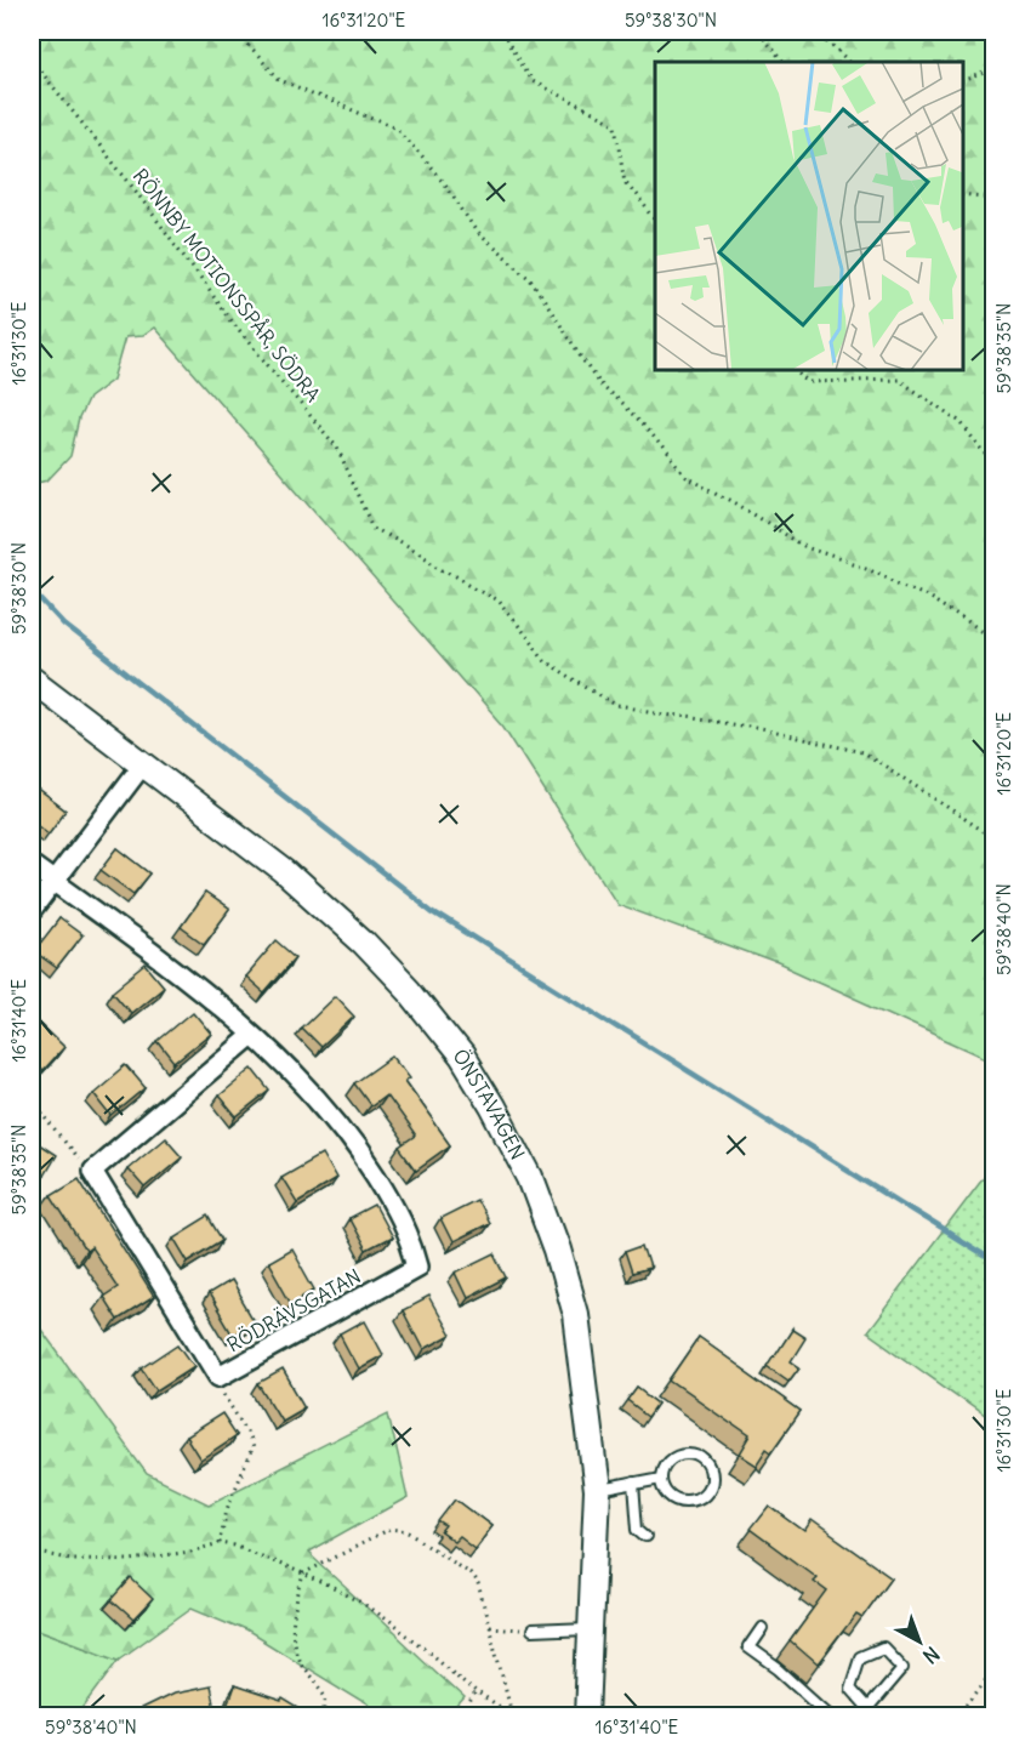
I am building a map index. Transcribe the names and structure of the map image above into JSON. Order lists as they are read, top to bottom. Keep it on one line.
{"streets":{"street":["ÖNSTAVÄGEN","RÖDRÄVSGATAN"],"path":["RÖNNBY MOTIONSSPÅR, SÖDRA"]},"north":"bottom right","coordinates":["16°31'20\"E","59°38'30\"N","16°31'30\"E","59°38'35\"N","59°38'40\"N","16°31'40\"E"]}
